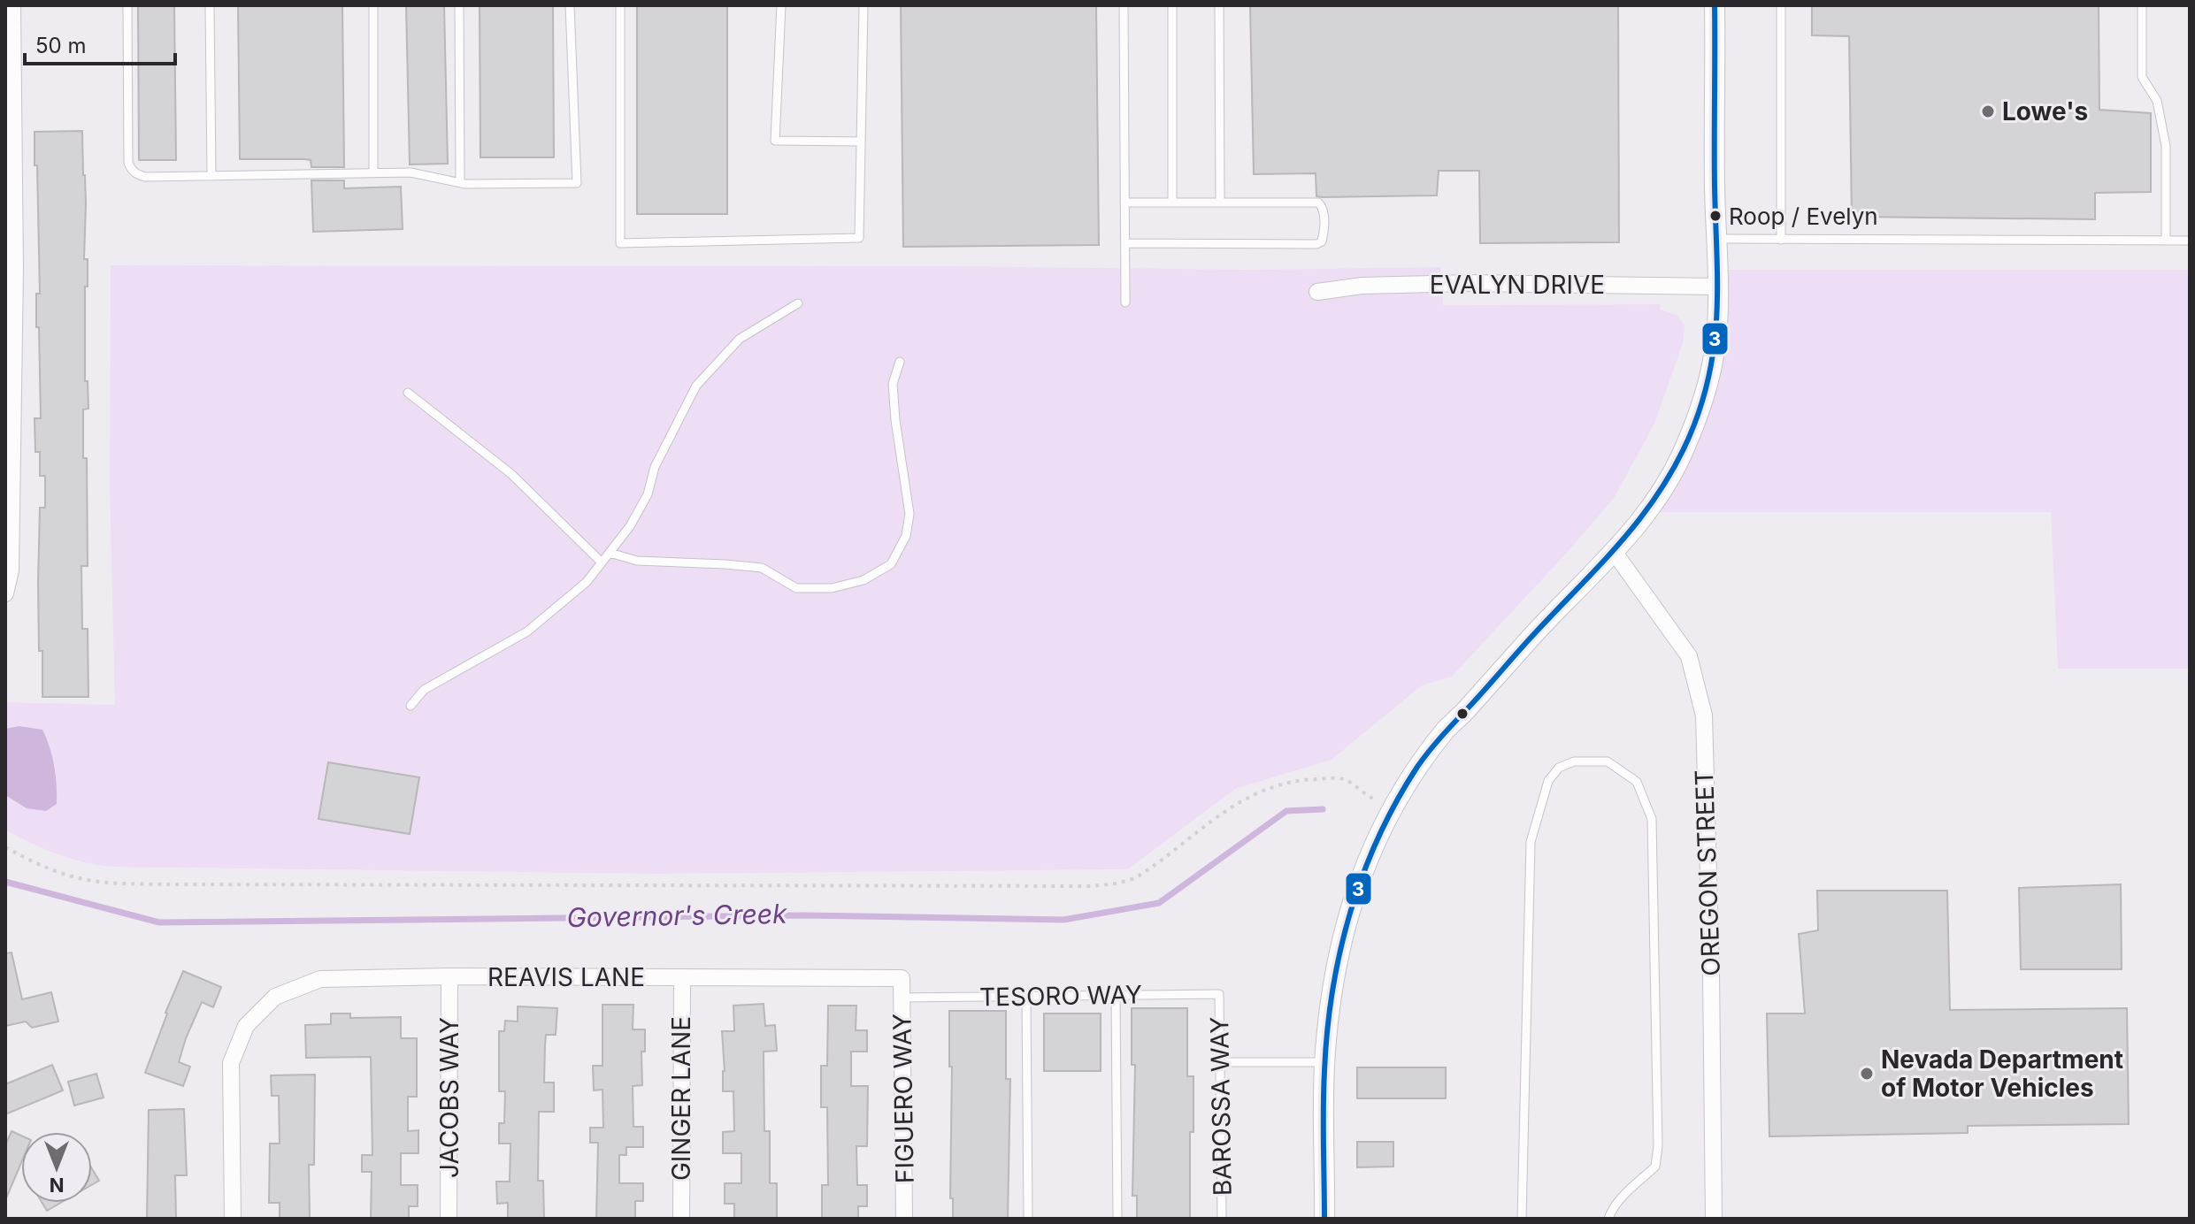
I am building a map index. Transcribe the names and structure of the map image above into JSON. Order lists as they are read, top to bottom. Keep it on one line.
{"streets":{"street":["EVALYN DRIVE","OREGON STREET","REAVIS LANE","JACOBS WAY","GINGER LANE","FIGUERO WAY"],"lane":["TESORO WAY","BAROSSA WAY"]},"crossings":[["REAVIS LANE","JACOBS WAY"],["REAVIS LANE","GINGER LANE"],["REAVIS LANE","FIGUERO WAY"],["TESORO WAY","FIGUERO WAY"],["TESORO WAY","BAROSSA WAY"]],"water":["Governor's Creek"],"places":["Lowe's","Roop / Evelyn","Nevada Department of Motor Vehicles"],"lines":["transit line 3"],"scale_bar":"50 m","north":"bottom"}
